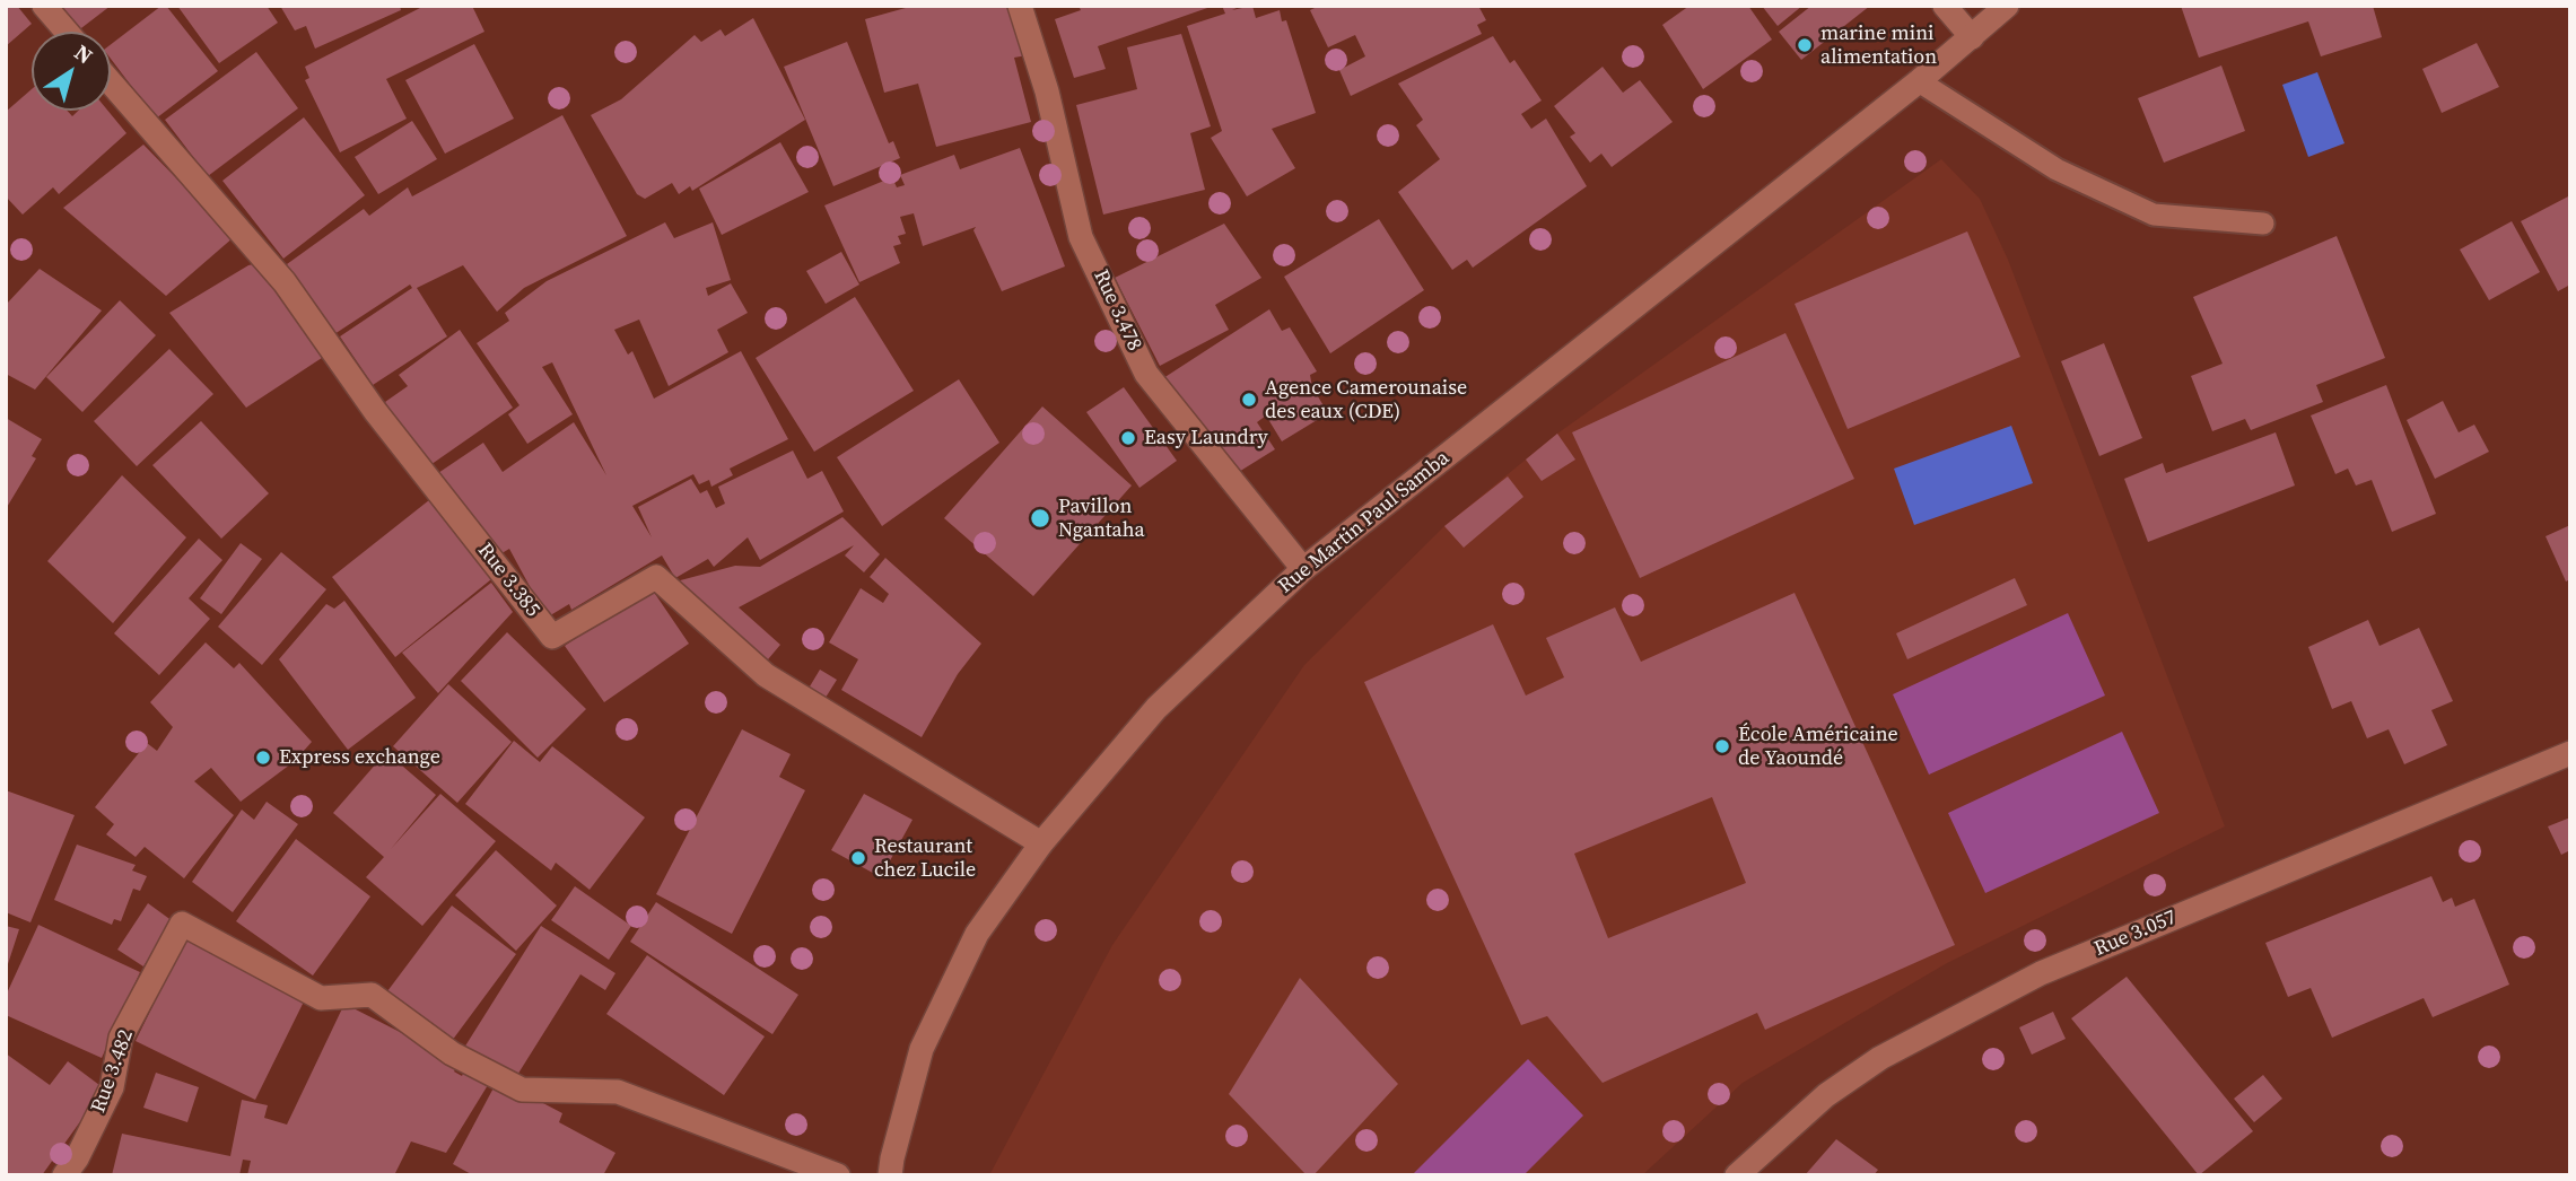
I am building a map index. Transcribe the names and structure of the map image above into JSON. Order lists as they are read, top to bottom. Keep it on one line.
{"streets":{"street":["Rue 3.478","Rue Martin Paul Samba","Rue 3.385","Rue 3.057","Rue 3.482"]},"crossings":[["Rue 3.478","Rue Martin Paul Samba"],["Rue Martin Paul Samba","Rue 3.385"]],"places":["marine mini alimentation","Agence Camerounaise des eaux (CDE)","Easy Laundry","Pavillon Ngantaha","École Américaine de Yaoundé","Express exchange","Restaurant chez Lucile"],"north":"top right"}
